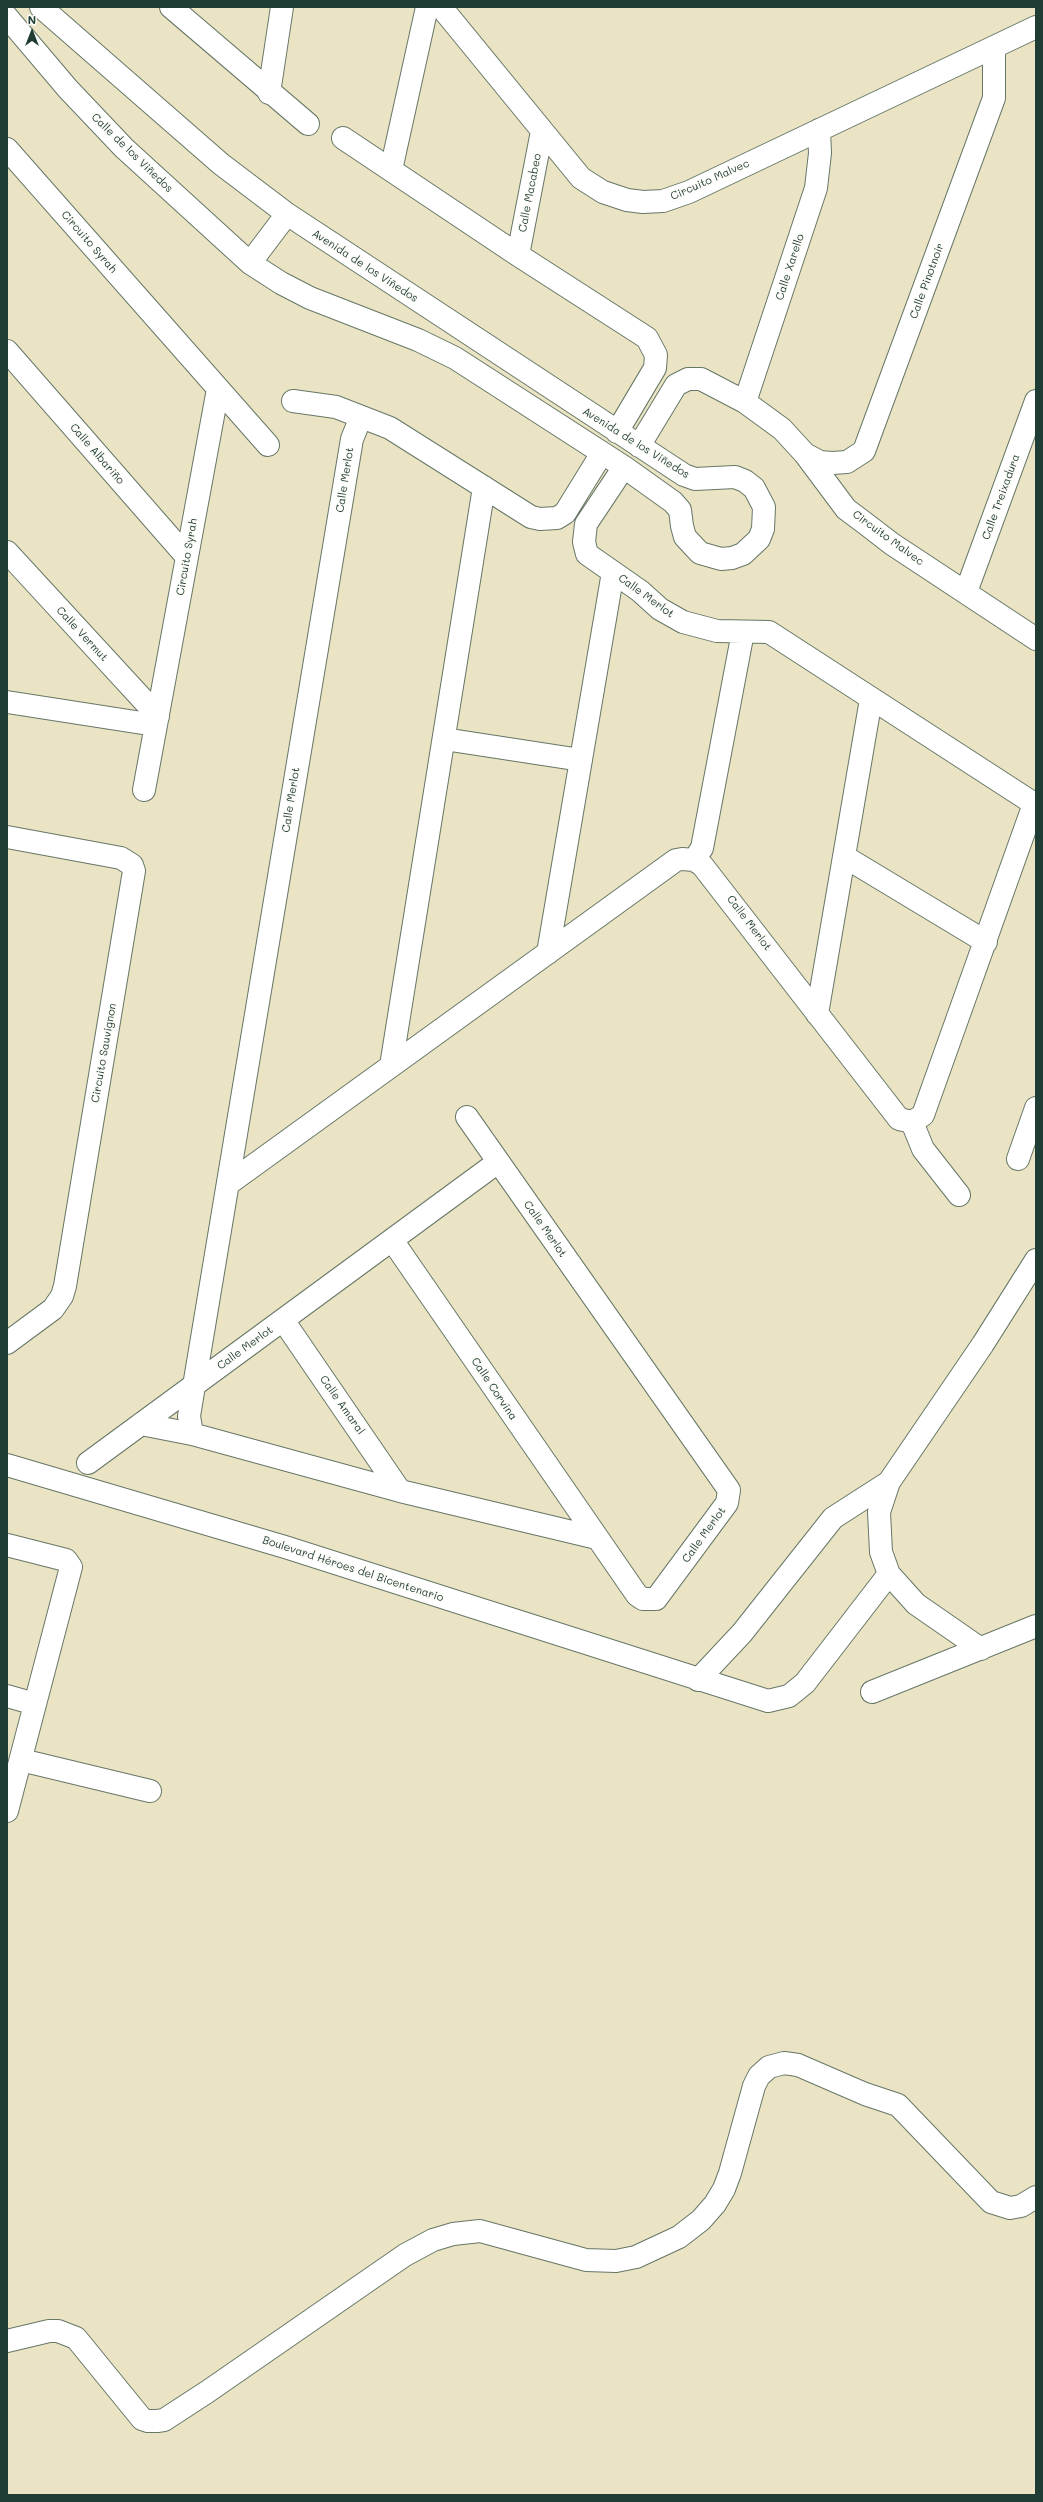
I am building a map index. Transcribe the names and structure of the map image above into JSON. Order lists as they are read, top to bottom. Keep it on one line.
{"streets":{"street":["Calle de los Viñedos","Circuito Malvec","Calle Macabeo","Circuito Syrah","Avenida de los Viñedos","Calle Xarello","Calle Pinotnoir","Calle Albariño","Calle Merlot","Calle Treixadura","Calle Vermut","Circuito Sauvignon","Calle Corvina","Calle Amaral","Boulevard Héroes del Bicentenario"]},"crossings":[["Calle de los Viñedos","Avenida de los Viñedos"],["Circuito Malvec","Calle Macabeo"],["Circuito Malvec","Avenida de los Viñedos"],["Circuito Malvec","Calle Xarello"],["Circuito Malvec","Calle Pinotnoir"],["Circuito Malvec","Calle Treixadura"],["Circuito Syrah","Calle Albariño"],["Circuito Syrah","Calle Vermut"],["Avenida de los Viñedos","Calle Merlot"],["Calle Merlot","Calle Corvina"],["Calle Merlot","Calle Amaral"]],"north":"top"}
